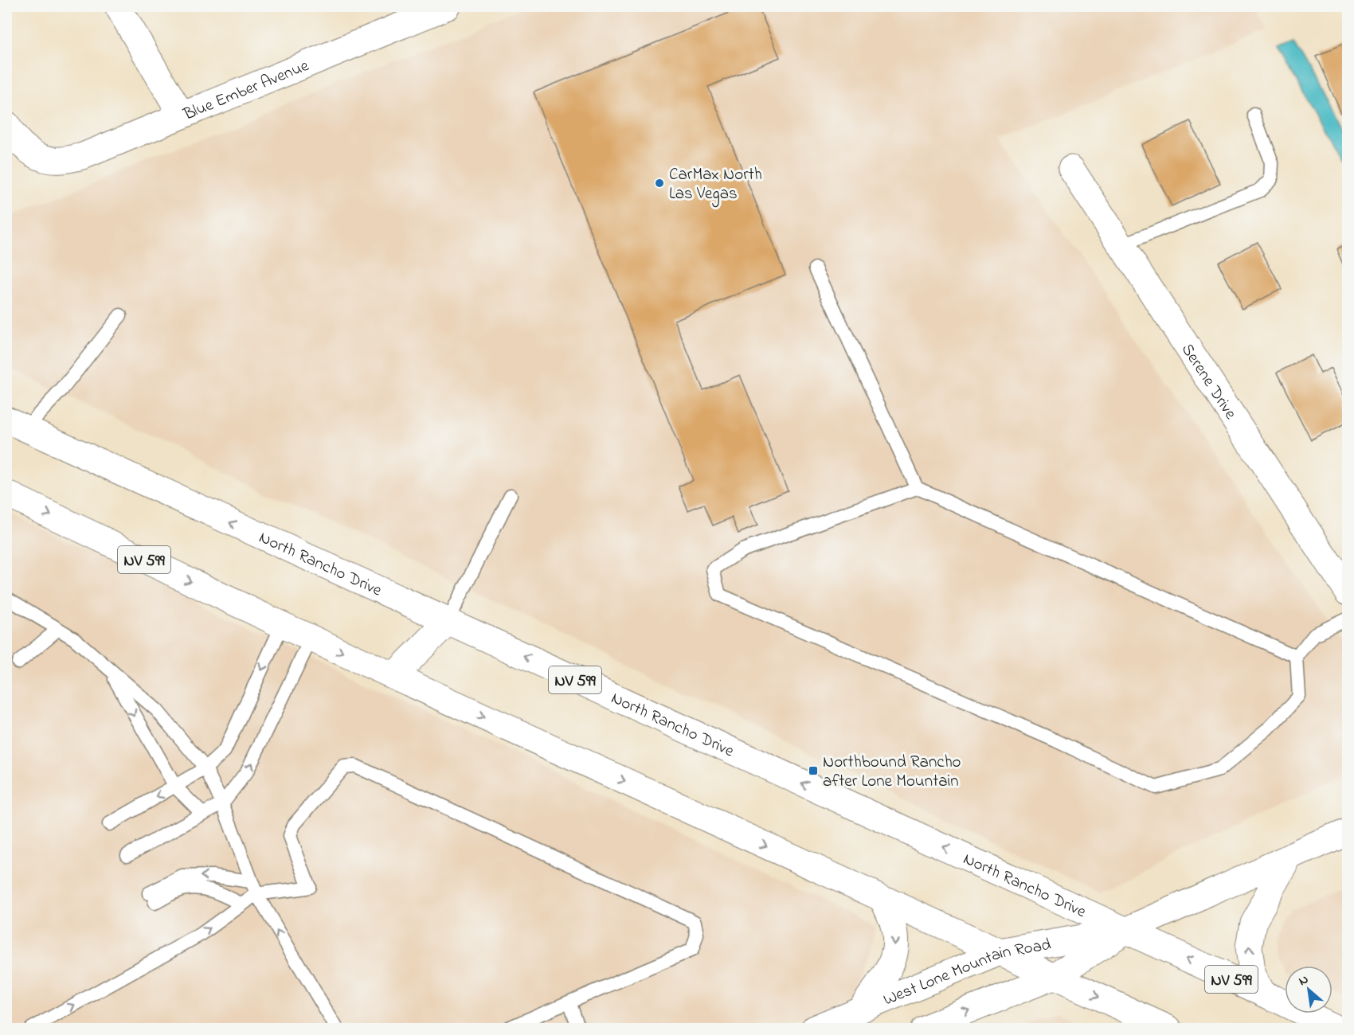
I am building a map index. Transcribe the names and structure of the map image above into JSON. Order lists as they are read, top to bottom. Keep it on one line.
{"streets":{"main road":["Blue Ember Avenue","Serene Drive","NV 599","North Rancho Drive","West Lone Mountain Road"]},"crossings":[["NV 599","West Lone Mountain Road"],["North Rancho Drive","West Lone Mountain Road"]],"places":{"other":["CarMax North Las Vegas"],"transit":["Northbound Rancho after Lone Mountain"]},"north":"top left"}
